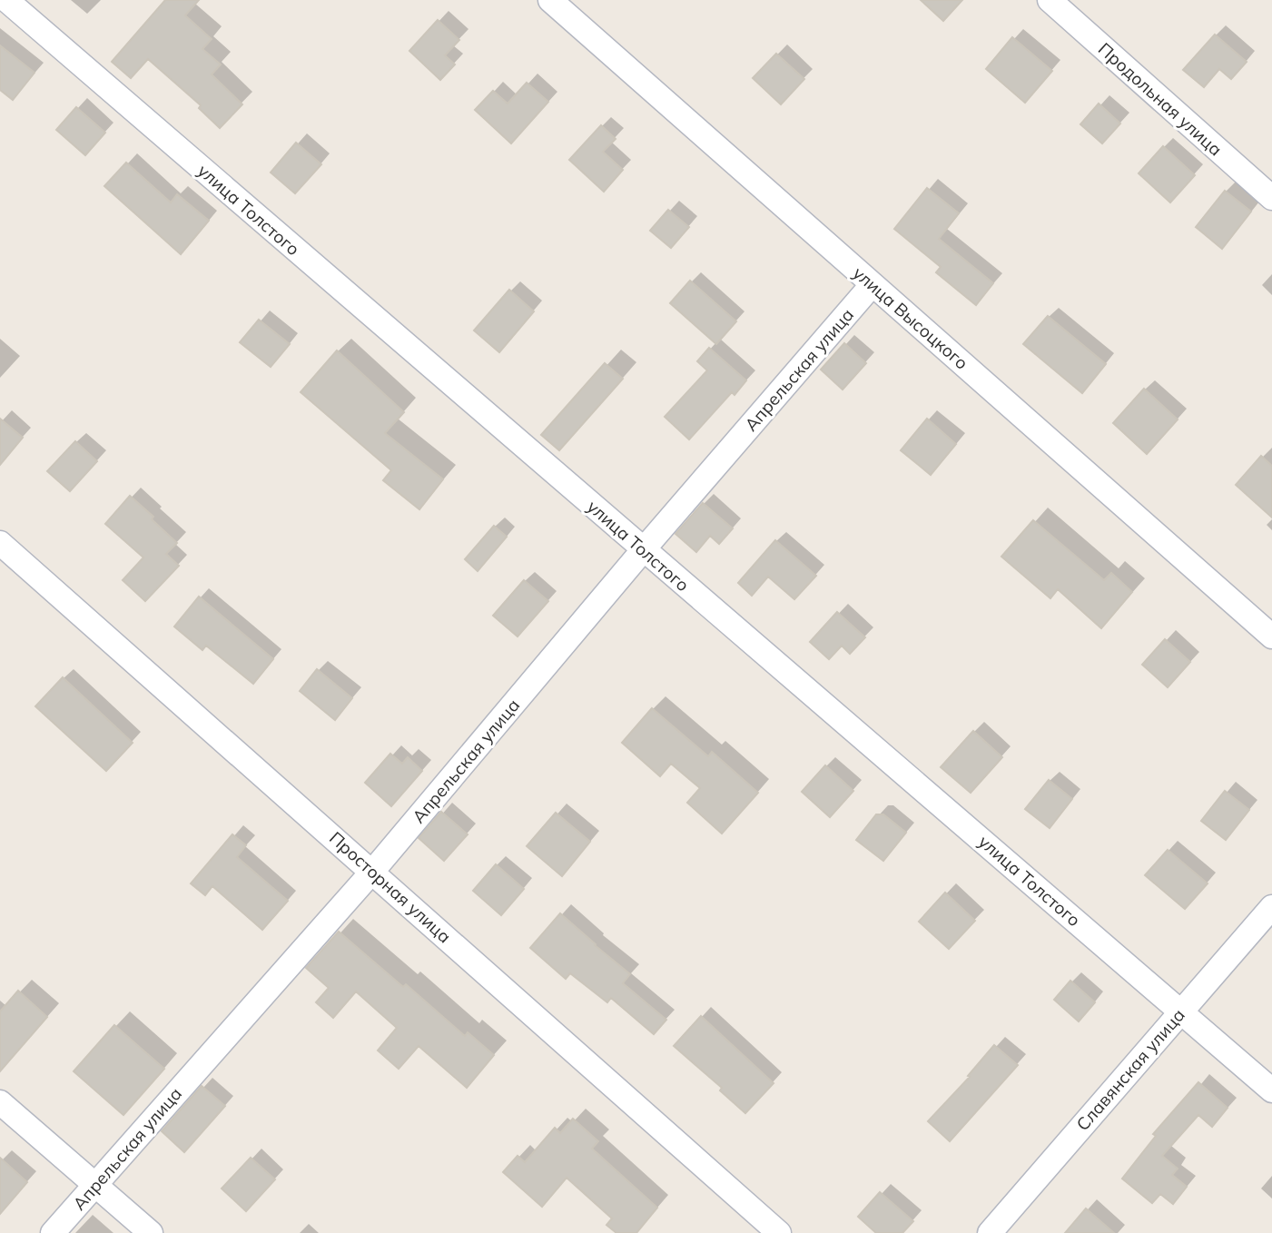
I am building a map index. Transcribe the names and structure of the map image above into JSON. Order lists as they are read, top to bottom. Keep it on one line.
{"streets":{"street":["Продольная улица","улица Толстого","улица Высоцкого","Апрельская улица","Просторная улица","Славянская улица"]},"crossings":[["улица Толстого","Апрельская улица"],["улица Толстого","Славянская улица"],["улица Высоцкого","Апрельская улица"],["Апрельская улица","Просторная улица"]]}
